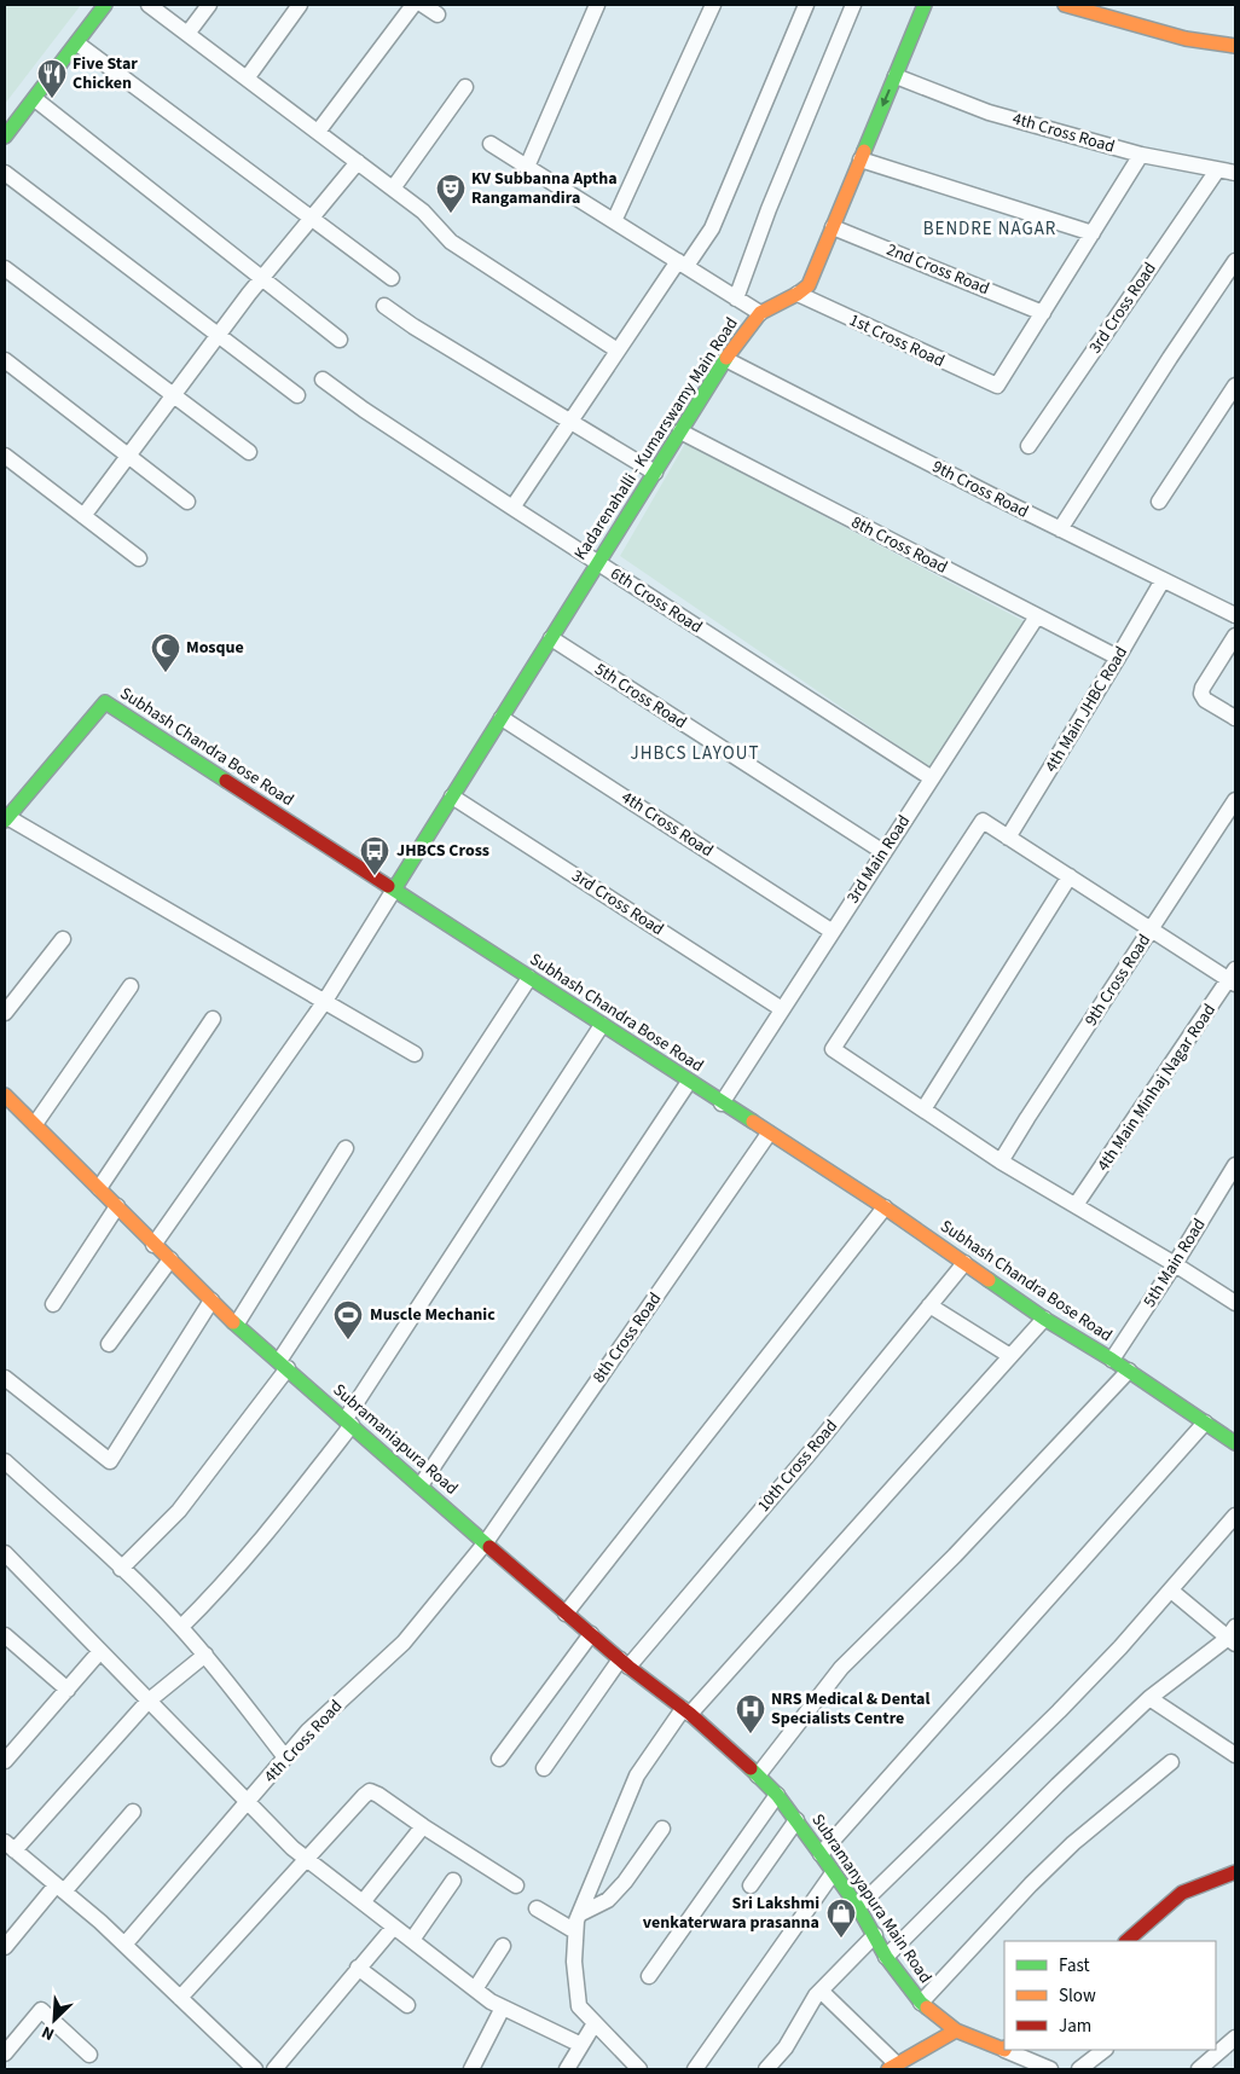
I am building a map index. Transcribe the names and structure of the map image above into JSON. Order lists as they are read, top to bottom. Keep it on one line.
{"streets":{"street":["4th Cross Road","2nd Cross Road","3rd Cross Road","1st Cross Road","Kadarenahalli - Kumarswamy Main Road","9th Cross Road","8th Cross Road","6th Cross Road","5th Cross Road","4th Main JHBC Road","Subhash Chandra Bose Road","3rd Main Road","4th Main Minhaj Nagar Road","5th Main Road","Subramaniapura Road","10th Cross Road","Subramanyapura Main Road"]},"crossings":[["4th Cross Road","3rd Cross Road"],["4th Cross Road","Kadarenahalli - Kumarswamy Main Road"],["4th Cross Road","8th Cross Road"],["4th Cross Road","3rd Main Road"],["4th Cross Road","Subramaniapura Road"],["2nd Cross Road","1st Cross Road"],["2nd Cross Road","Kadarenahalli - Kumarswamy Main Road"],["3rd Cross Road","Kadarenahalli - Kumarswamy Main Road"],["3rd Cross Road","3rd Main Road"],["1st Cross Road","Kadarenahalli - Kumarswamy Main Road"],["Kadarenahalli - Kumarswamy Main Road","9th Cross Road"],["Kadarenahalli - Kumarswamy Main Road","8th Cross Road"],["Kadarenahalli - Kumarswamy Main Road","6th Cross Road"],["Kadarenahalli - Kumarswamy Main Road","5th Cross Road"],["Kadarenahalli - Kumarswamy Main Road","Subhash Chandra Bose Road"],["9th Cross Road","4th Main JHBC Road"],["8th Cross Road","4th Main JHBC Road"],["8th Cross Road","Subhash Chandra Bose Road"],["8th Cross Road","3rd Main Road"],["8th Cross Road","Subramaniapura Road"],["6th Cross Road","3rd Main Road"],["5th Cross Road","3rd Main Road"],["Subhash Chandra Bose Road","3rd Main Road"],["Subhash Chandra Bose Road","5th Main Road"],["Subhash Chandra Bose Road","10th Cross Road"],["Subramaniapura Road","10th Cross Road"],["Subramaniapura Road","Subramanyapura Main Road"]],"districts":["BENDRE NAGAR","JHBCS LAYOUT"],"places":{"restaurant":["Five Star Chicken"],"theatre":["KV Subbanna Aptha Rangamandira"],"mosque":["Mosque"],"bus stop":["JHBCS Cross"],"sports":["Muscle Mechanic"],"hospital":["NRS Medical & Dental Specialists Centre"],"shop":["Sri Lakshmi venkaterwara prasanna"]},"legend":["Fast","Slow","Jam"],"north":"bottom left"}
